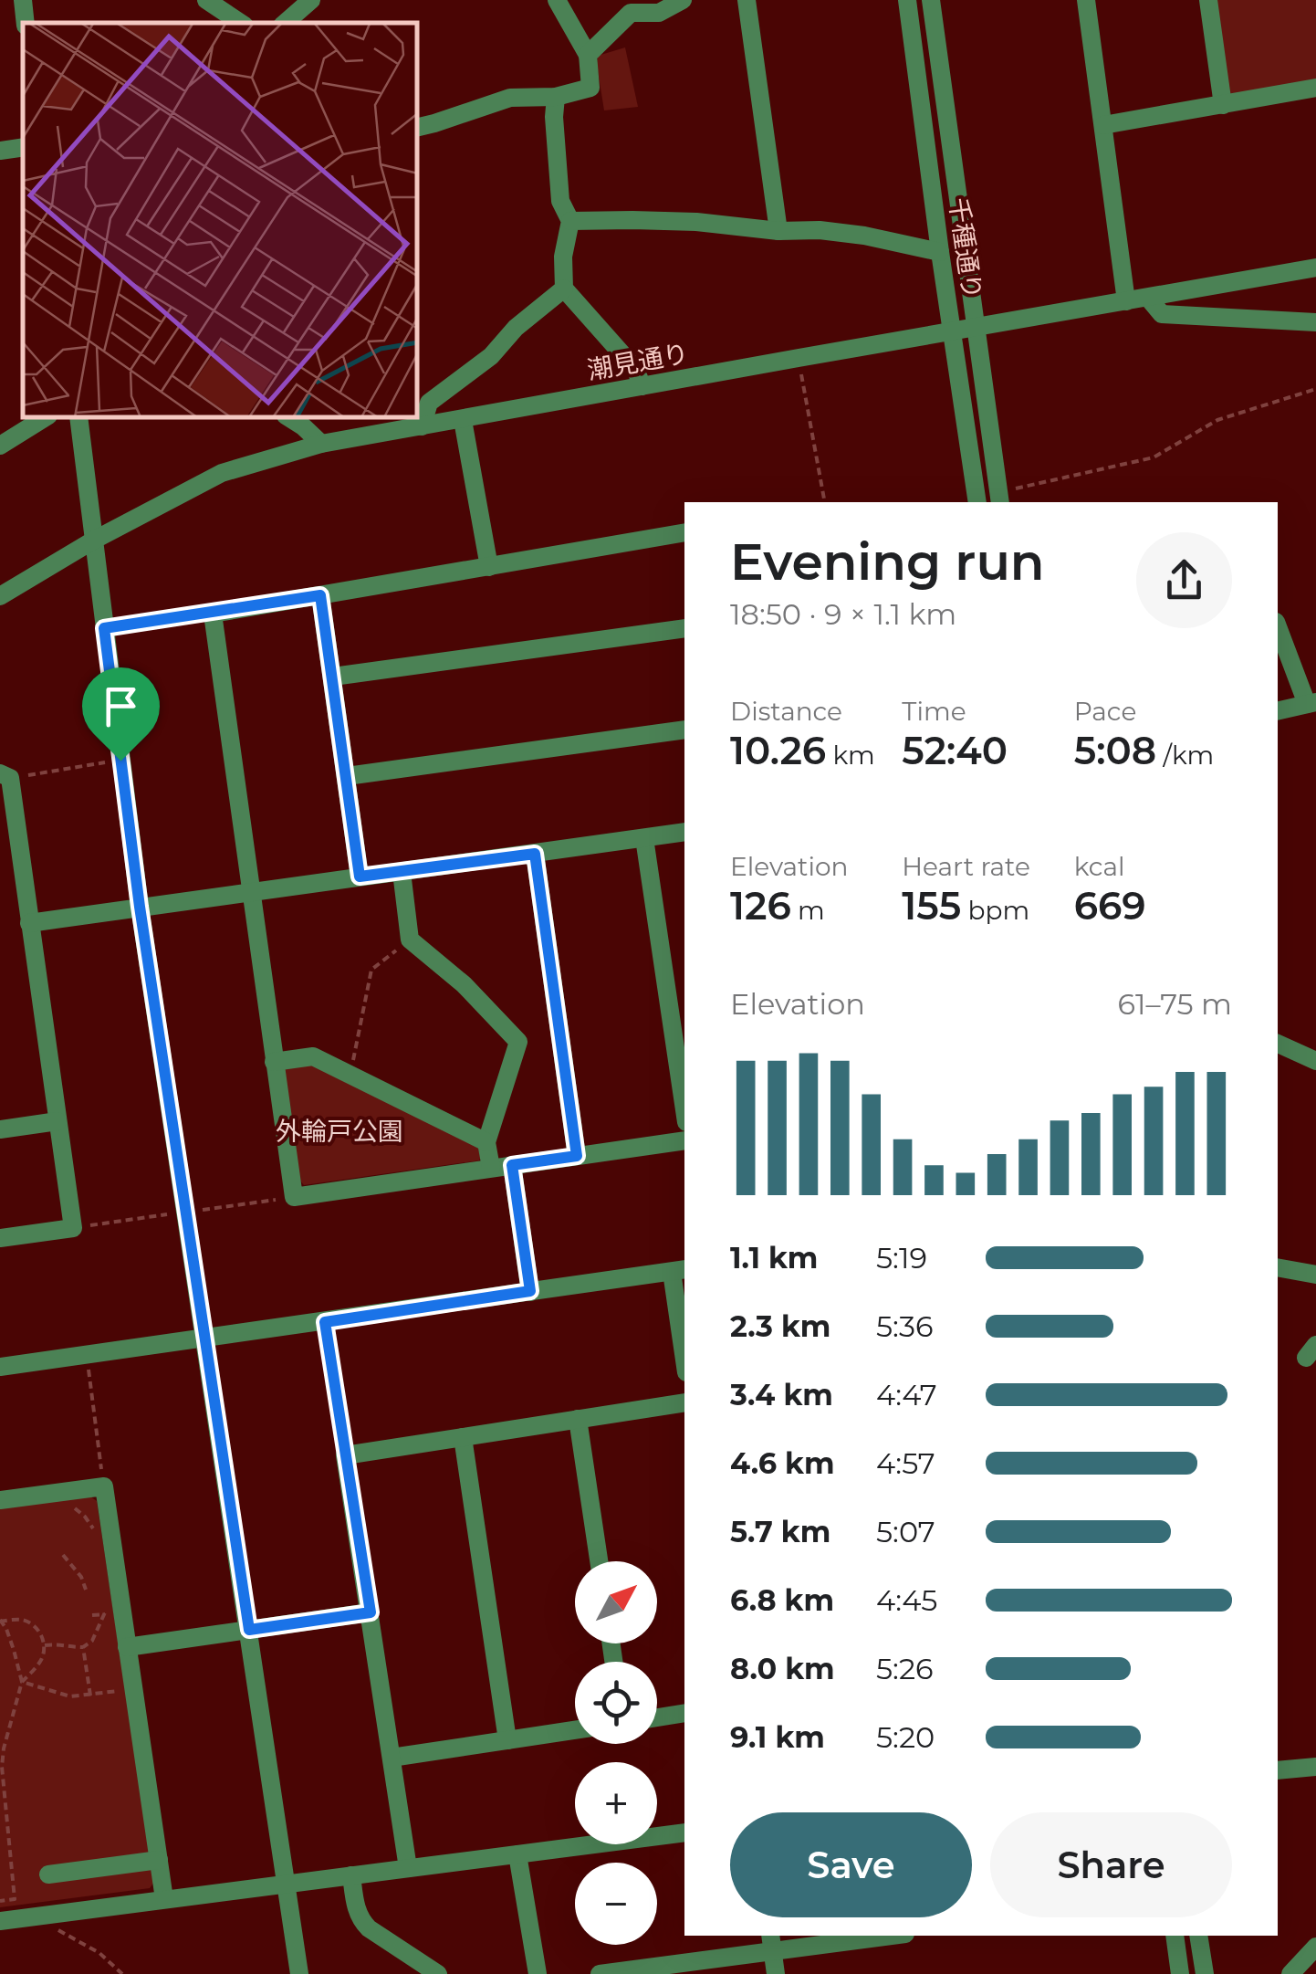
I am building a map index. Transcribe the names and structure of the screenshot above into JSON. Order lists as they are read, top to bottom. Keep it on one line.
{"streets":{"street":["千種通り","潮見通り"]},"crossings":[["千種通り","潮見通り"]],"parks":["外輪戸公園"],"north":"top right","page":{"heading":["Evening run","18:50 · 9 × 1.1 km"],"stats":[["Distance","10.26 km"],["Time","52:40"],["Pace","5:08 /km"],["Elevation","126 m"],["Heart rate","155 bpm"],["kcal","669"]],"chart":["Elevation","61–75 m"],"list":[{"name":"1.1 km","note":"5:19"},{"name":"2.3 km","note":"5:36"},{"name":"3.4 km","note":"4:47"},{"name":"4.6 km","note":"4:57"},{"name":"5.7 km","note":"5:07"},{"name":"6.8 km","note":"4:45"},{"name":"8.0 km","note":"5:26"},{"name":"9.1 km","note":"5:20"}],"map_buttons":["+","−"],"buttons":["Save","Share"]}}
